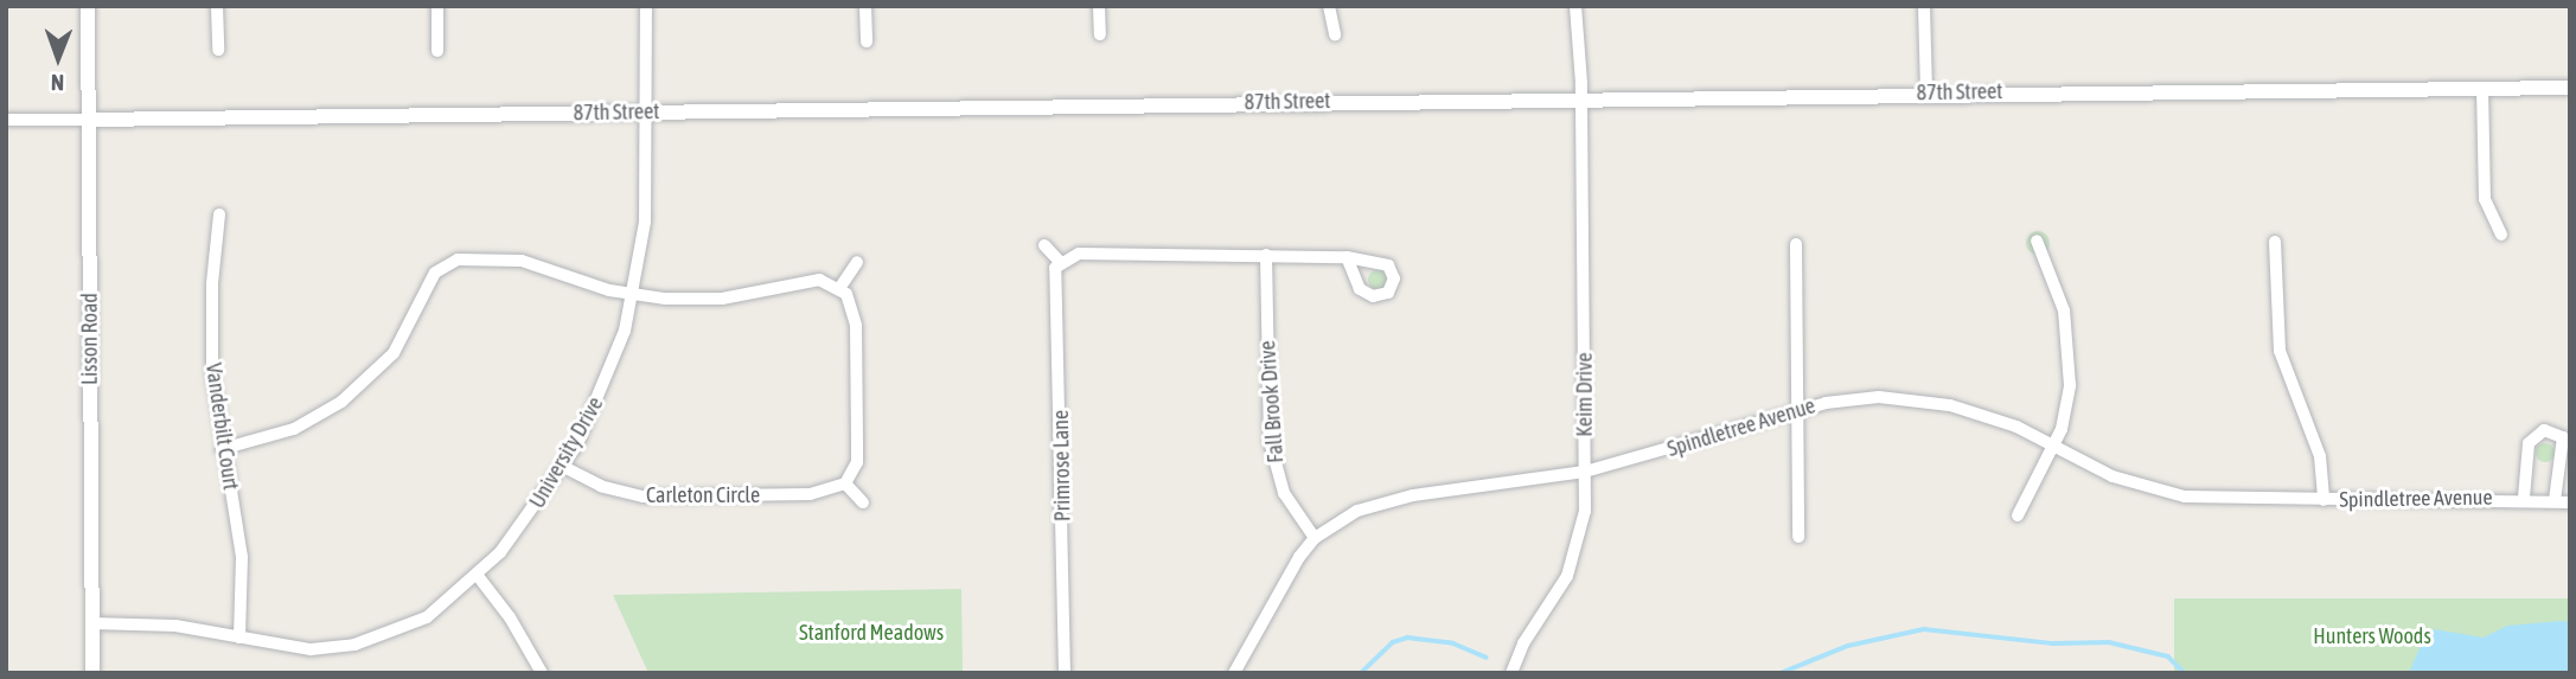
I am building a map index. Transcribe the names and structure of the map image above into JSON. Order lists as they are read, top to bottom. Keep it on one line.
{"streets":{"street":["87th Street","Lisson Road","Keim Drive","Fall Brook Drive","Vanderbilt Court","Spindletree Avenue","University Drive","Primrose Lane","Carleton Circle"]},"crossings":[["87th Street","Lisson Road"],["87th Street","Keim Drive"],["87th Street","University Drive"],["Lisson Road","University Drive"],["Keim Drive","Spindletree Avenue"],["Fall Brook Drive","Spindletree Avenue"],["Vanderbilt Court","University Drive"],["University Drive","Carleton Circle"]],"parks":["Stanford Meadows","Hunters Woods"],"north":"bottom"}
